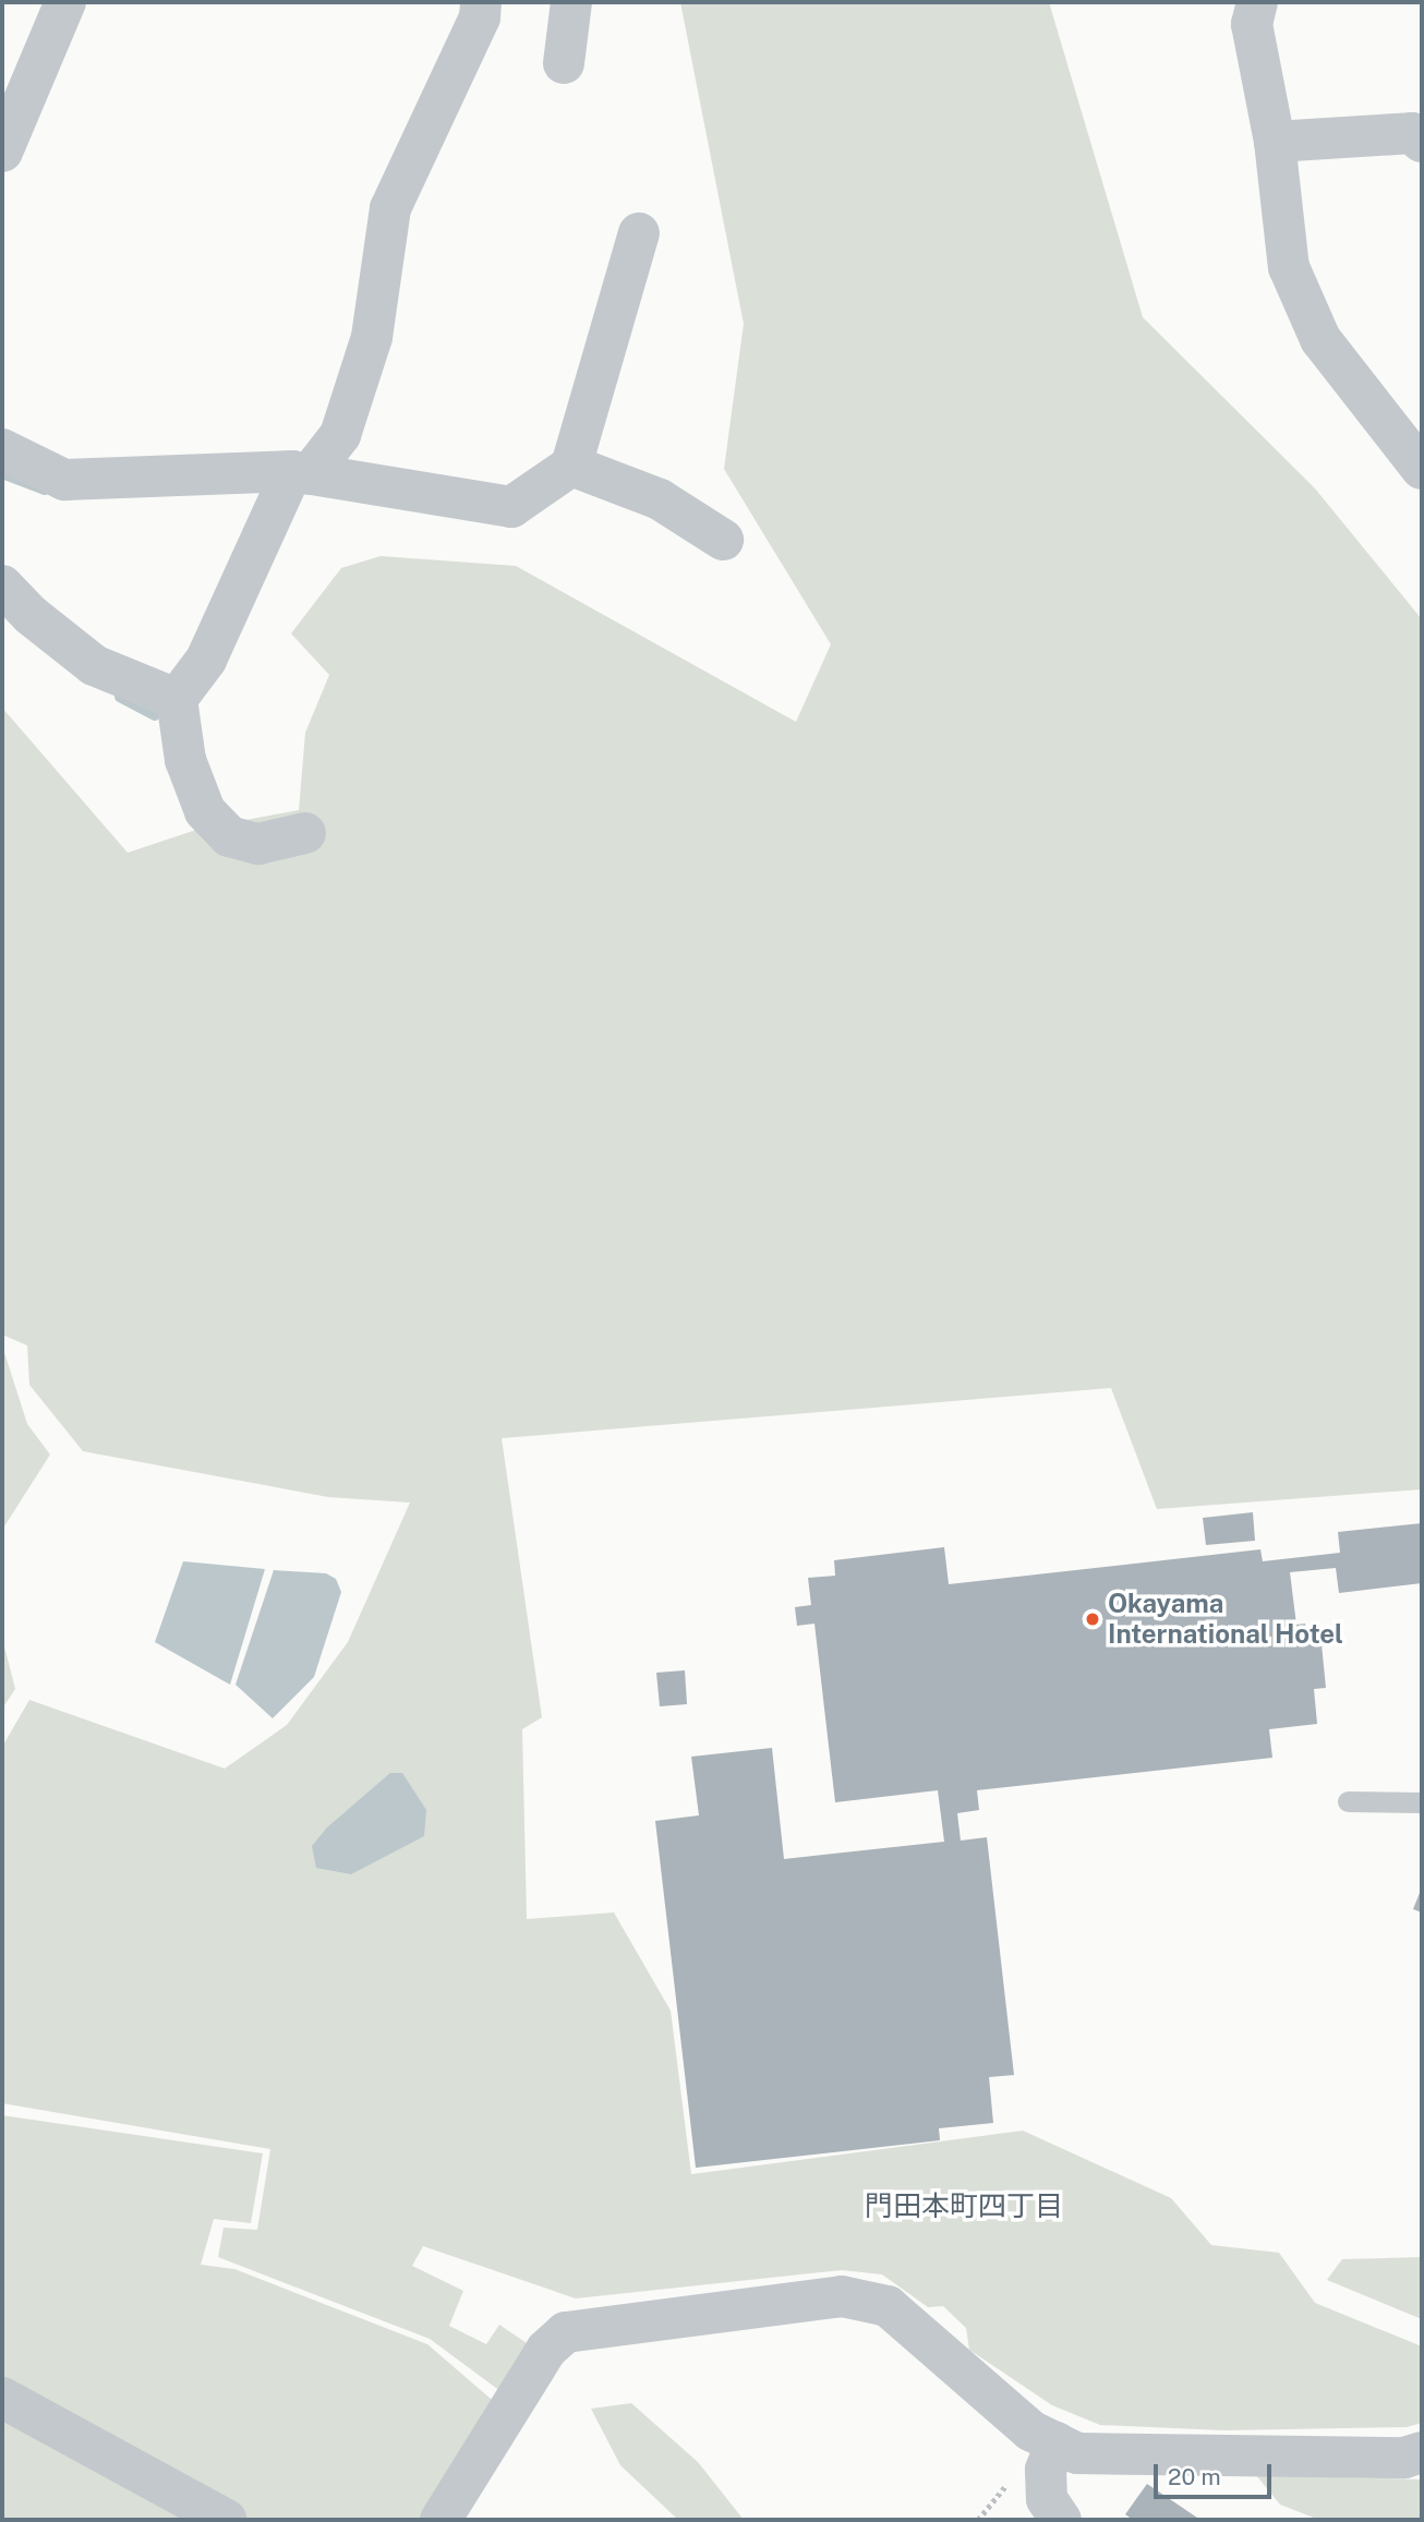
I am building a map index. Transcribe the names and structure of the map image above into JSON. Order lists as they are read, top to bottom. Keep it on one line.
{"districts":["門田本町四丁目"],"places":["Okayama International Hotel"],"scale_bar":"20 m"}
